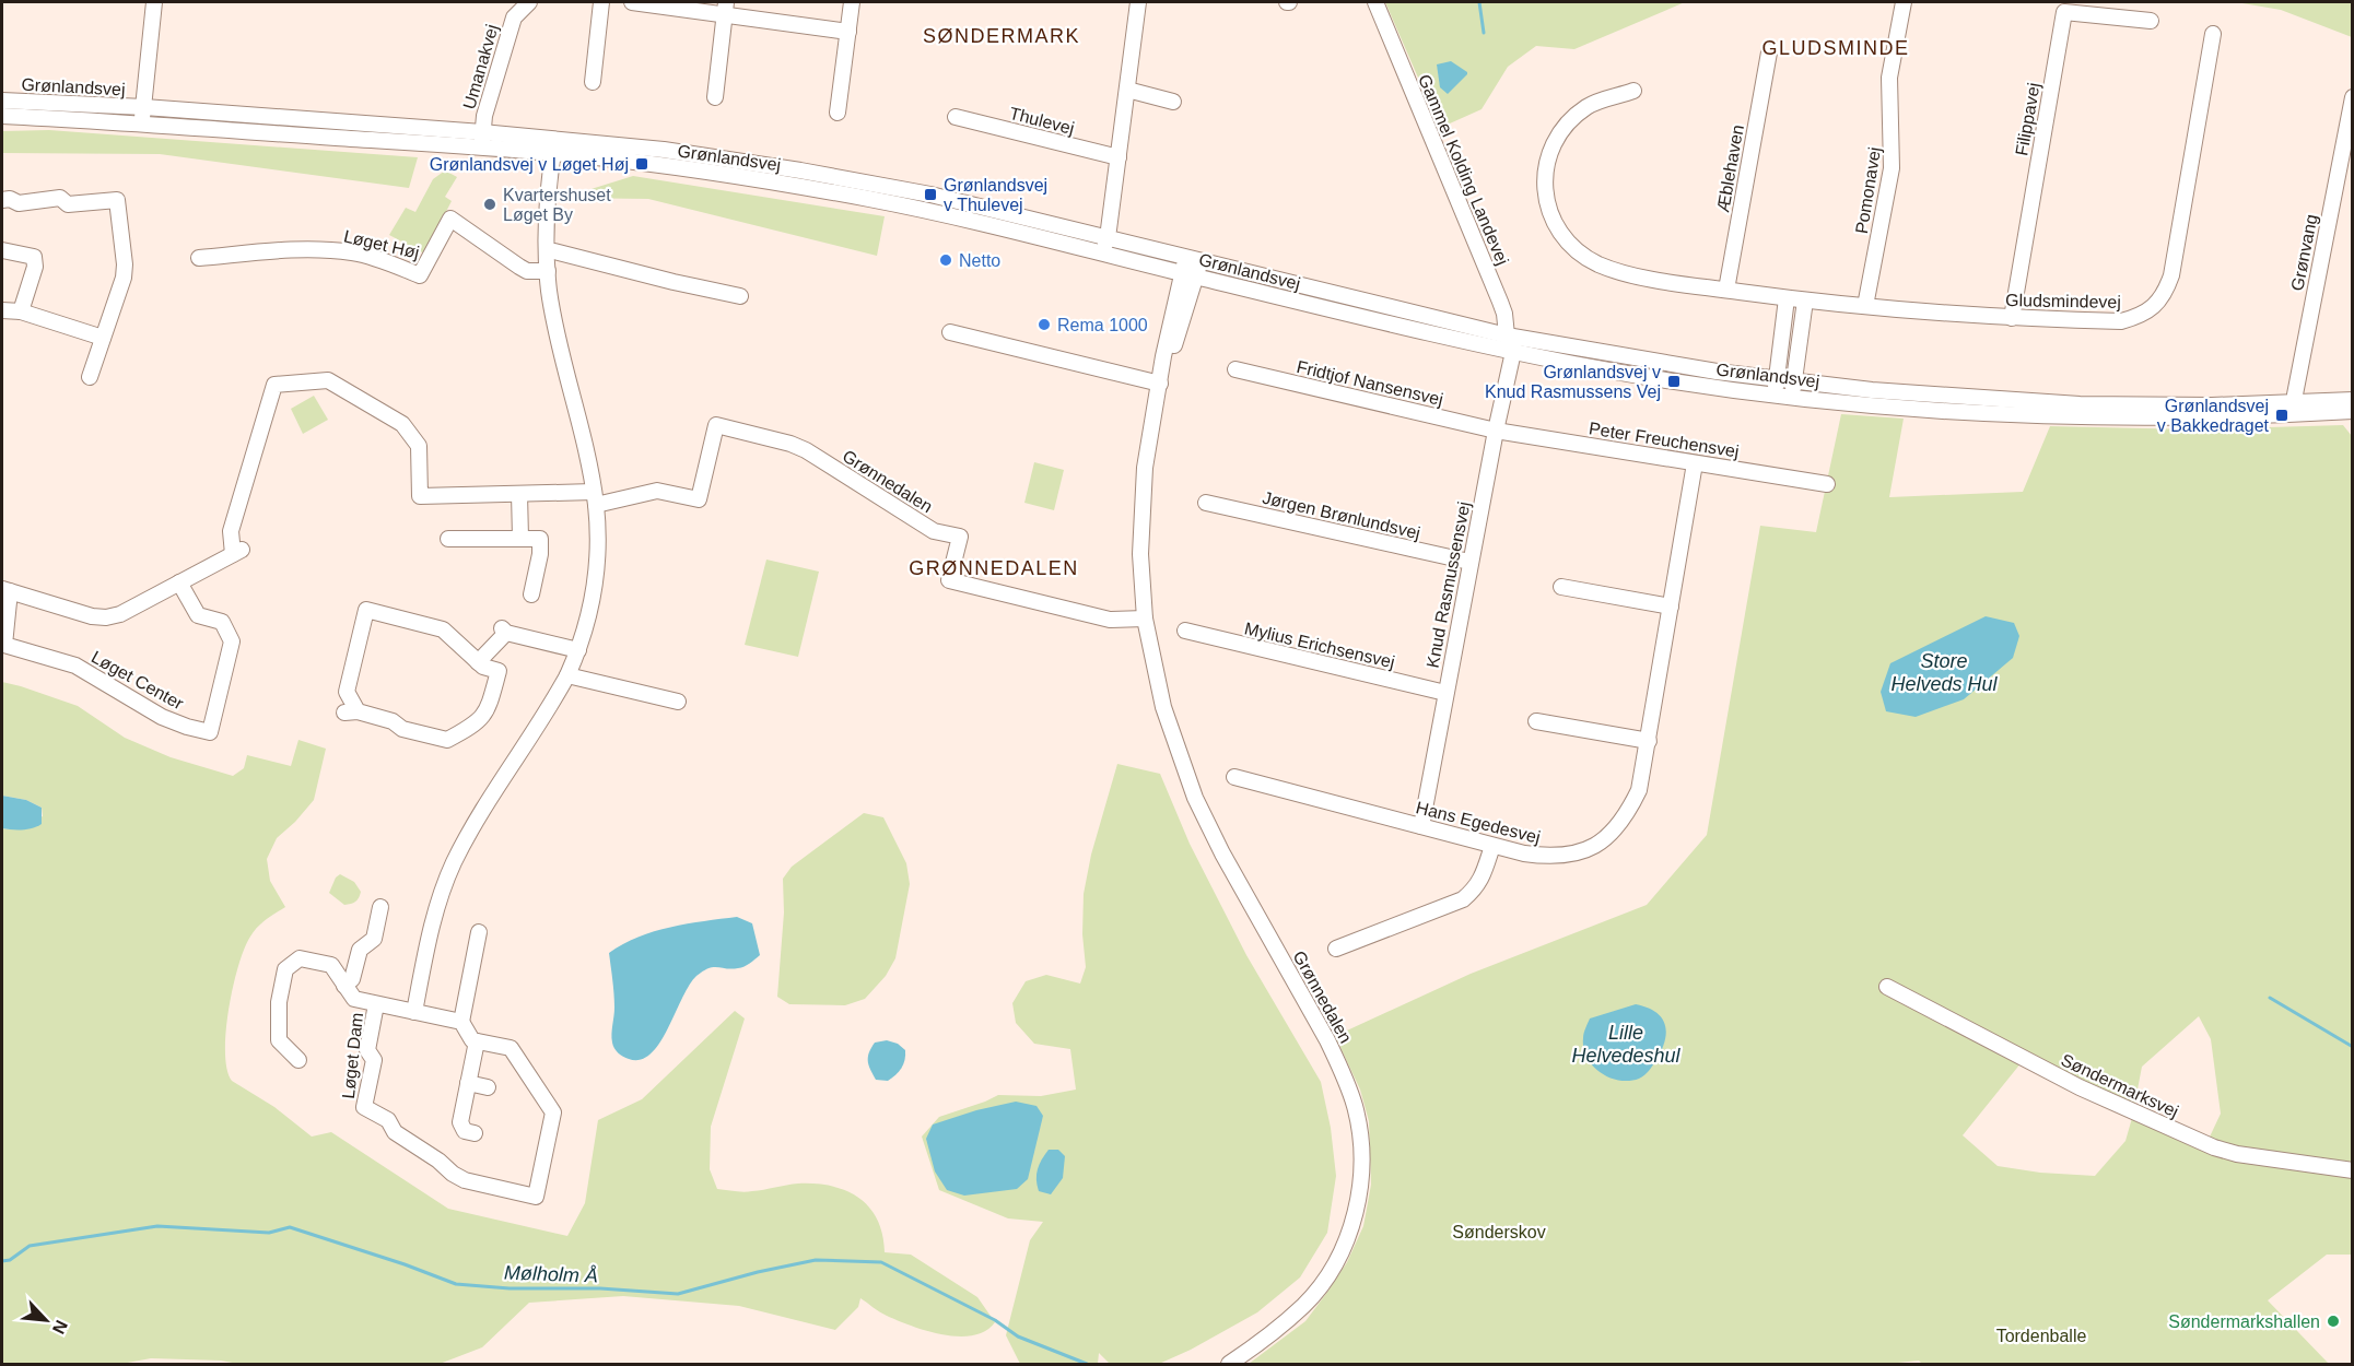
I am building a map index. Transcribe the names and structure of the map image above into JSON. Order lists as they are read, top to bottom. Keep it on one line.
{"streets":{"street":["Umanakvej","Grønlandsvej","Filippavej","Thulevej","Æblehaven","Gammel Kolding Landevej","Pomonavej","Løget Høj","Grønvang","Gludsmindevej","Fridtjof Nansensvej","Peter Freuchensvej","Grønnedalen","Jørgen Brønlundsvej","Knud Rasmussensvej","Mylius Erichsensvej","Løget Center","Hans Egedesvej","Løget Dam","Søndermarksvej"]},"crossings":[["Umanakvej","Grønlandsvej"],["Grønlandsvej","Gammel Kolding Landevej"],["Grønlandsvej","Grønvang"],["Grønlandsvej","Grønnedalen"],["Grønlandsvej","Knud Rasmussensvej"],["Filippavej","Gludsmindevej"],["Æblehaven","Gludsmindevej"],["Gammel Kolding Landevej","Knud Rasmussensvej"],["Pomonavej","Gludsmindevej"],["Fridtjof Nansensvej","Peter Freuchensvej"],["Fridtjof Nansensvej","Knud Rasmussensvej"],["Peter Freuchensvej","Knud Rasmussensvej"],["Peter Freuchensvej","Hans Egedesvej"],["Jørgen Brønlundsvej","Knud Rasmussensvej"],["Knud Rasmussensvej","Mylius Erichsensvej"],["Knud Rasmussensvej","Hans Egedesvej"]],"districts":["SØNDERMARK","GLUDSMINDE","GRØNNEDALEN"],"water":["Store Helveds Hul","Lille Helvedeshul","Mølholm Å"],"parks":["Sønderskov","Tordenballe"],"places":{"transit":["Grønlandsvej v Løget Høj","Grønlandsvej v Thulevej","Grønlandsvej v Knud Rasmussens Vej","Grønlandsvej v Bakkedraget"],"other":["Kvartershuset Løget By","Netto","Rema 1000","Søndermarkshallen"]},"north":"bottom right"}
